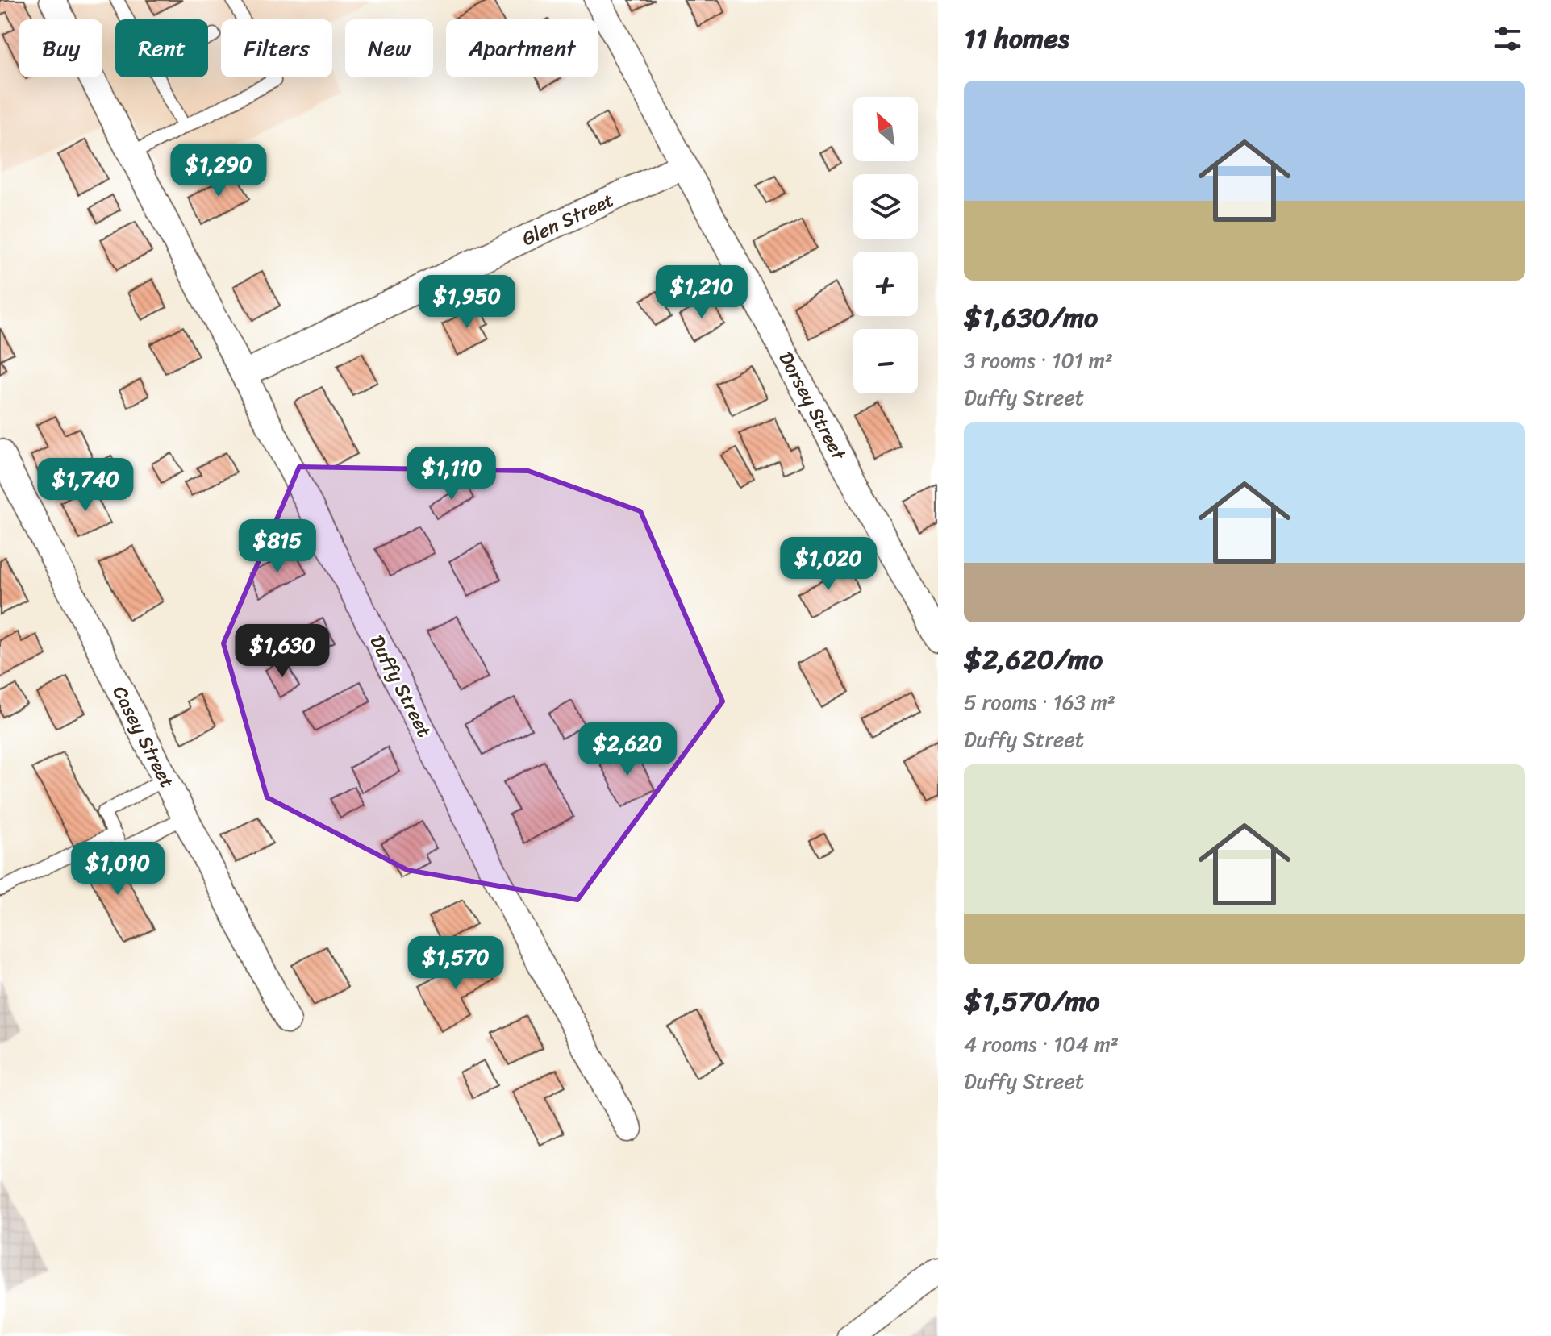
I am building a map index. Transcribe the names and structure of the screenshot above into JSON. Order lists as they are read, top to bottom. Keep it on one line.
{"streets":{"street":["Glen Street","Dorsey Street","Duffy Street","Casey Street"]},"crossings":[["Glen Street","Dorsey Street"],["Glen Street","Duffy Street"]],"north":"top left","page":{"heading":"11 homes","chip":["Buy","Rent","Filters","New","Apartment"],"list":[{"name":"$1,630/mo","note":"3 rooms · 101 m² · Duffy Street"},{"name":"$2,620/mo","note":"5 rooms · 163 m² · Duffy Street"},{"name":"$1,570/mo","note":"4 rooms · 104 m² · Duffy Street"}],"map_buttons":["+","−"],"price":["$1,290","$1,210","$1,950","$1,110","$1,740","$815","$1,020","$1,630","$2,620","$1,010","$1,570"]}}
